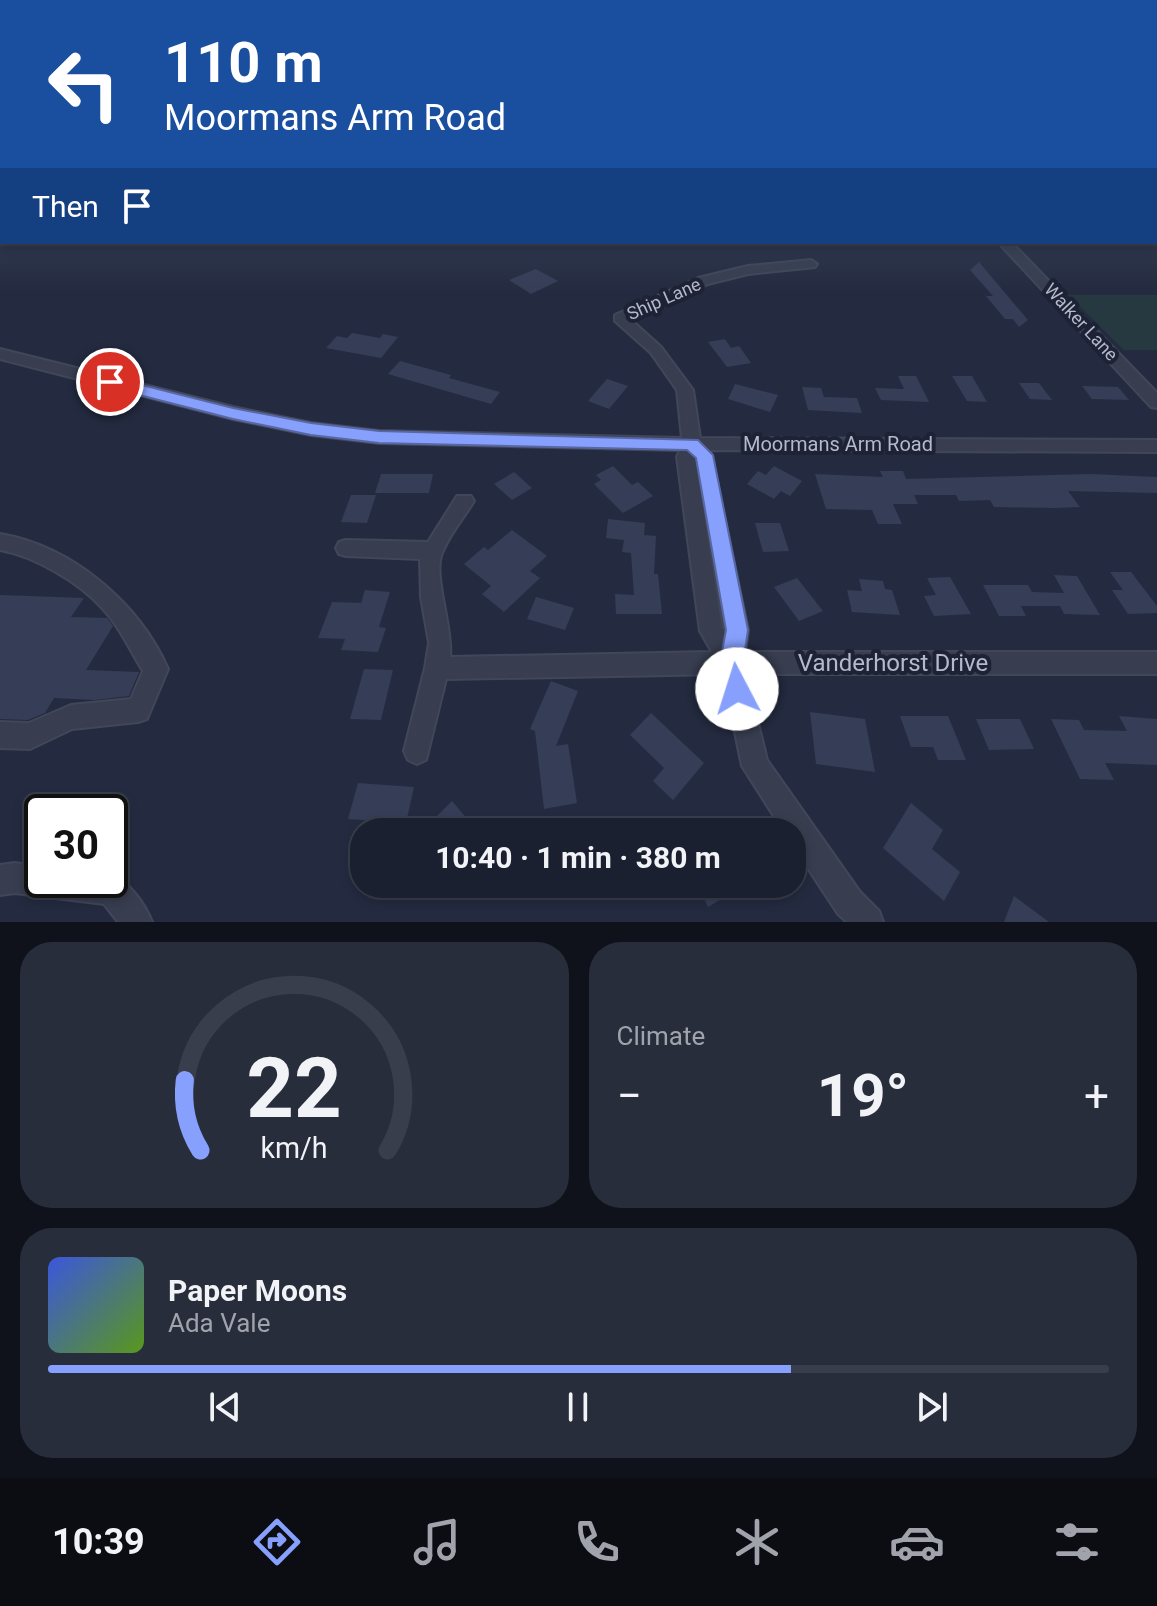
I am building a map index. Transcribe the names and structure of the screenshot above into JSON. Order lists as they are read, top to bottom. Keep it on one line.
{"streets":{"street":["Ship Lane","Walker Lane","Moormans Arm Road","Vanderhorst Drive"]},"crossings":[["Ship Lane","Moormans Arm Road"]],"page":{"turn":["110 m","Moormans Arm Road"],"then":"Then","limit":"30","trip":"10:40 · 1 min · 380 m","tile":"Climate","heat":["−","19°","+"],"song":["Paper Moons","Ada Vale"],"tabs":"10:39","gauge":["22","km/h"]}}
